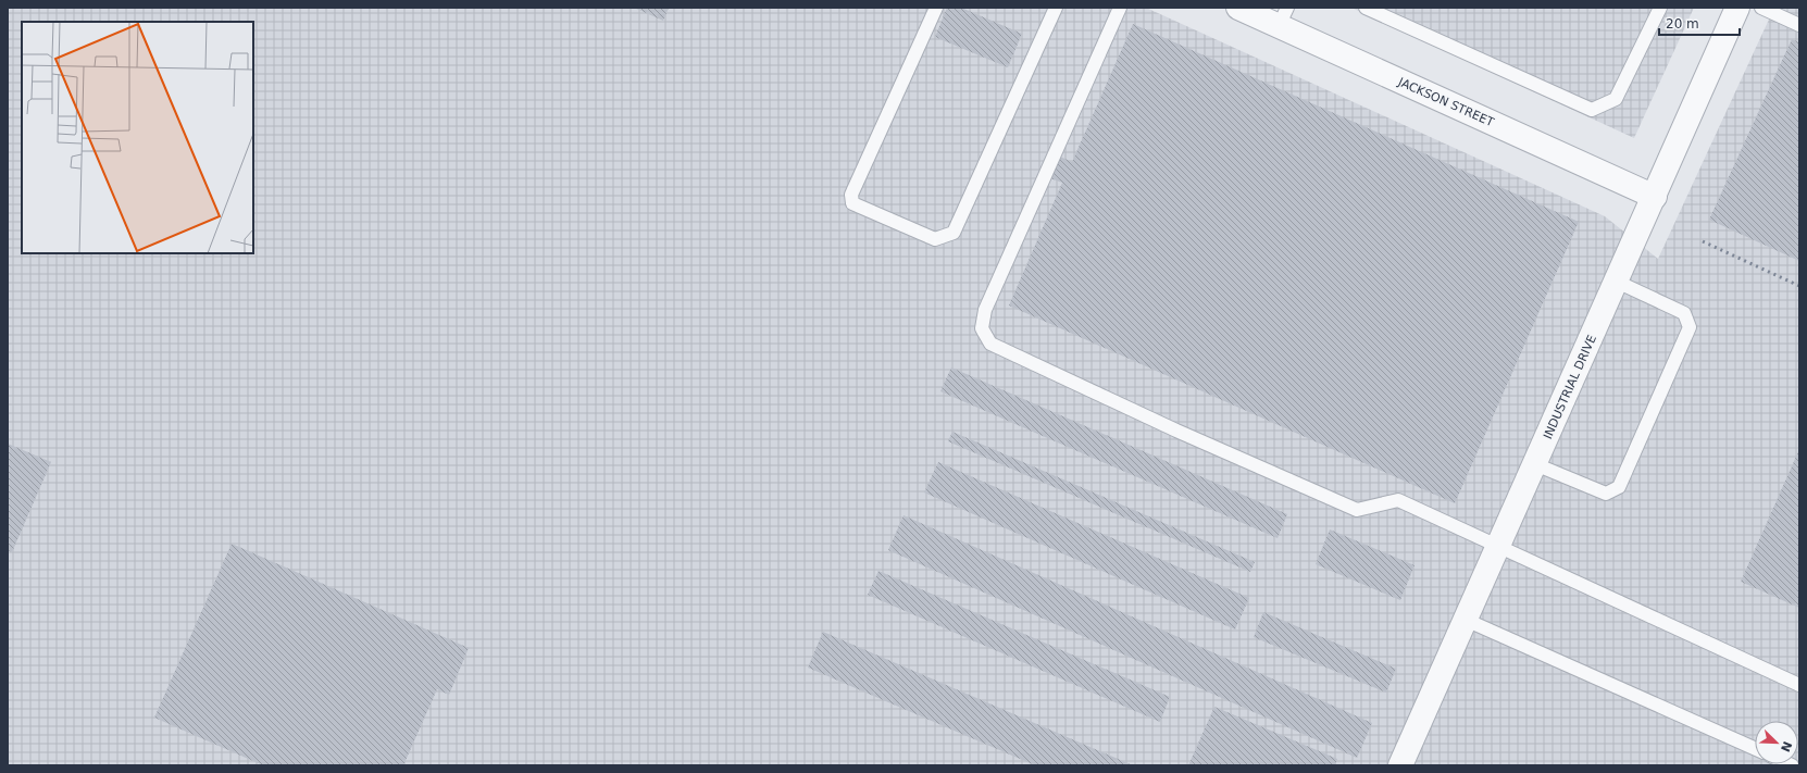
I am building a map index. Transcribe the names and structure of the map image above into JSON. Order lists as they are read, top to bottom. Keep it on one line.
{"streets":{"street":["JACKSON STREET","INDUSTRIAL DRIVE"]},"crossings":[["JACKSON STREET","INDUSTRIAL DRIVE"]],"scale_bar":"20 m","north":"bottom right"}
